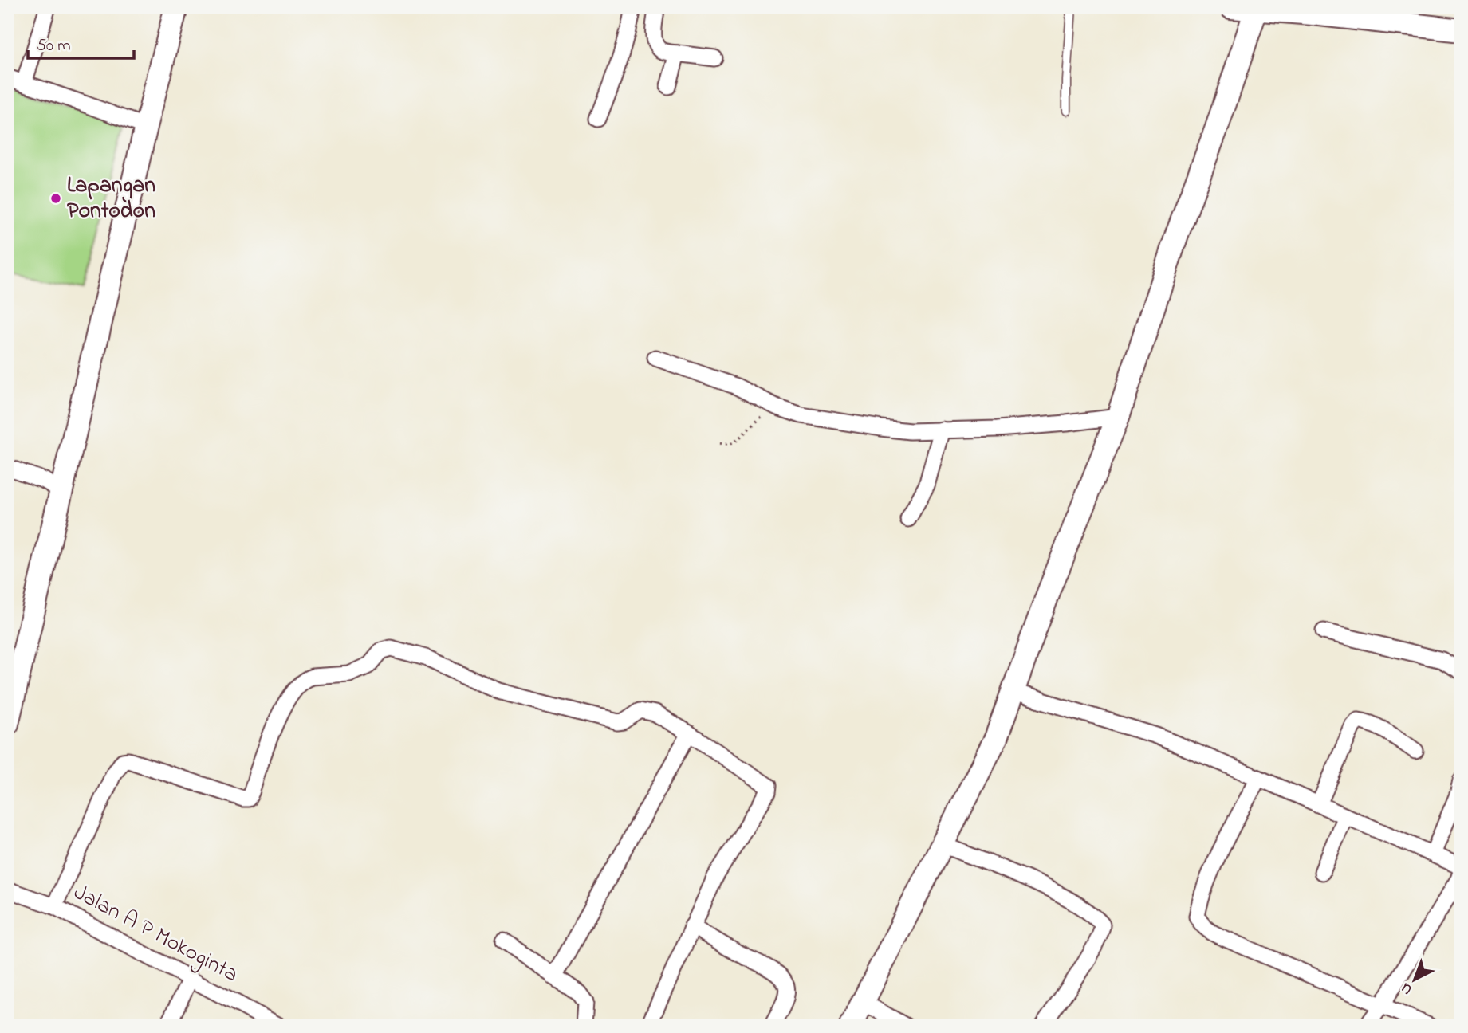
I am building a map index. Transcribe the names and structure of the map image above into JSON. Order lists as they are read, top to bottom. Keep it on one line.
{"streets":{"street":["Jalan A P Mokoginta"]},"places":["Lapangan Pontodon"],"scale_bar":"50 m","north":"bottom left"}
